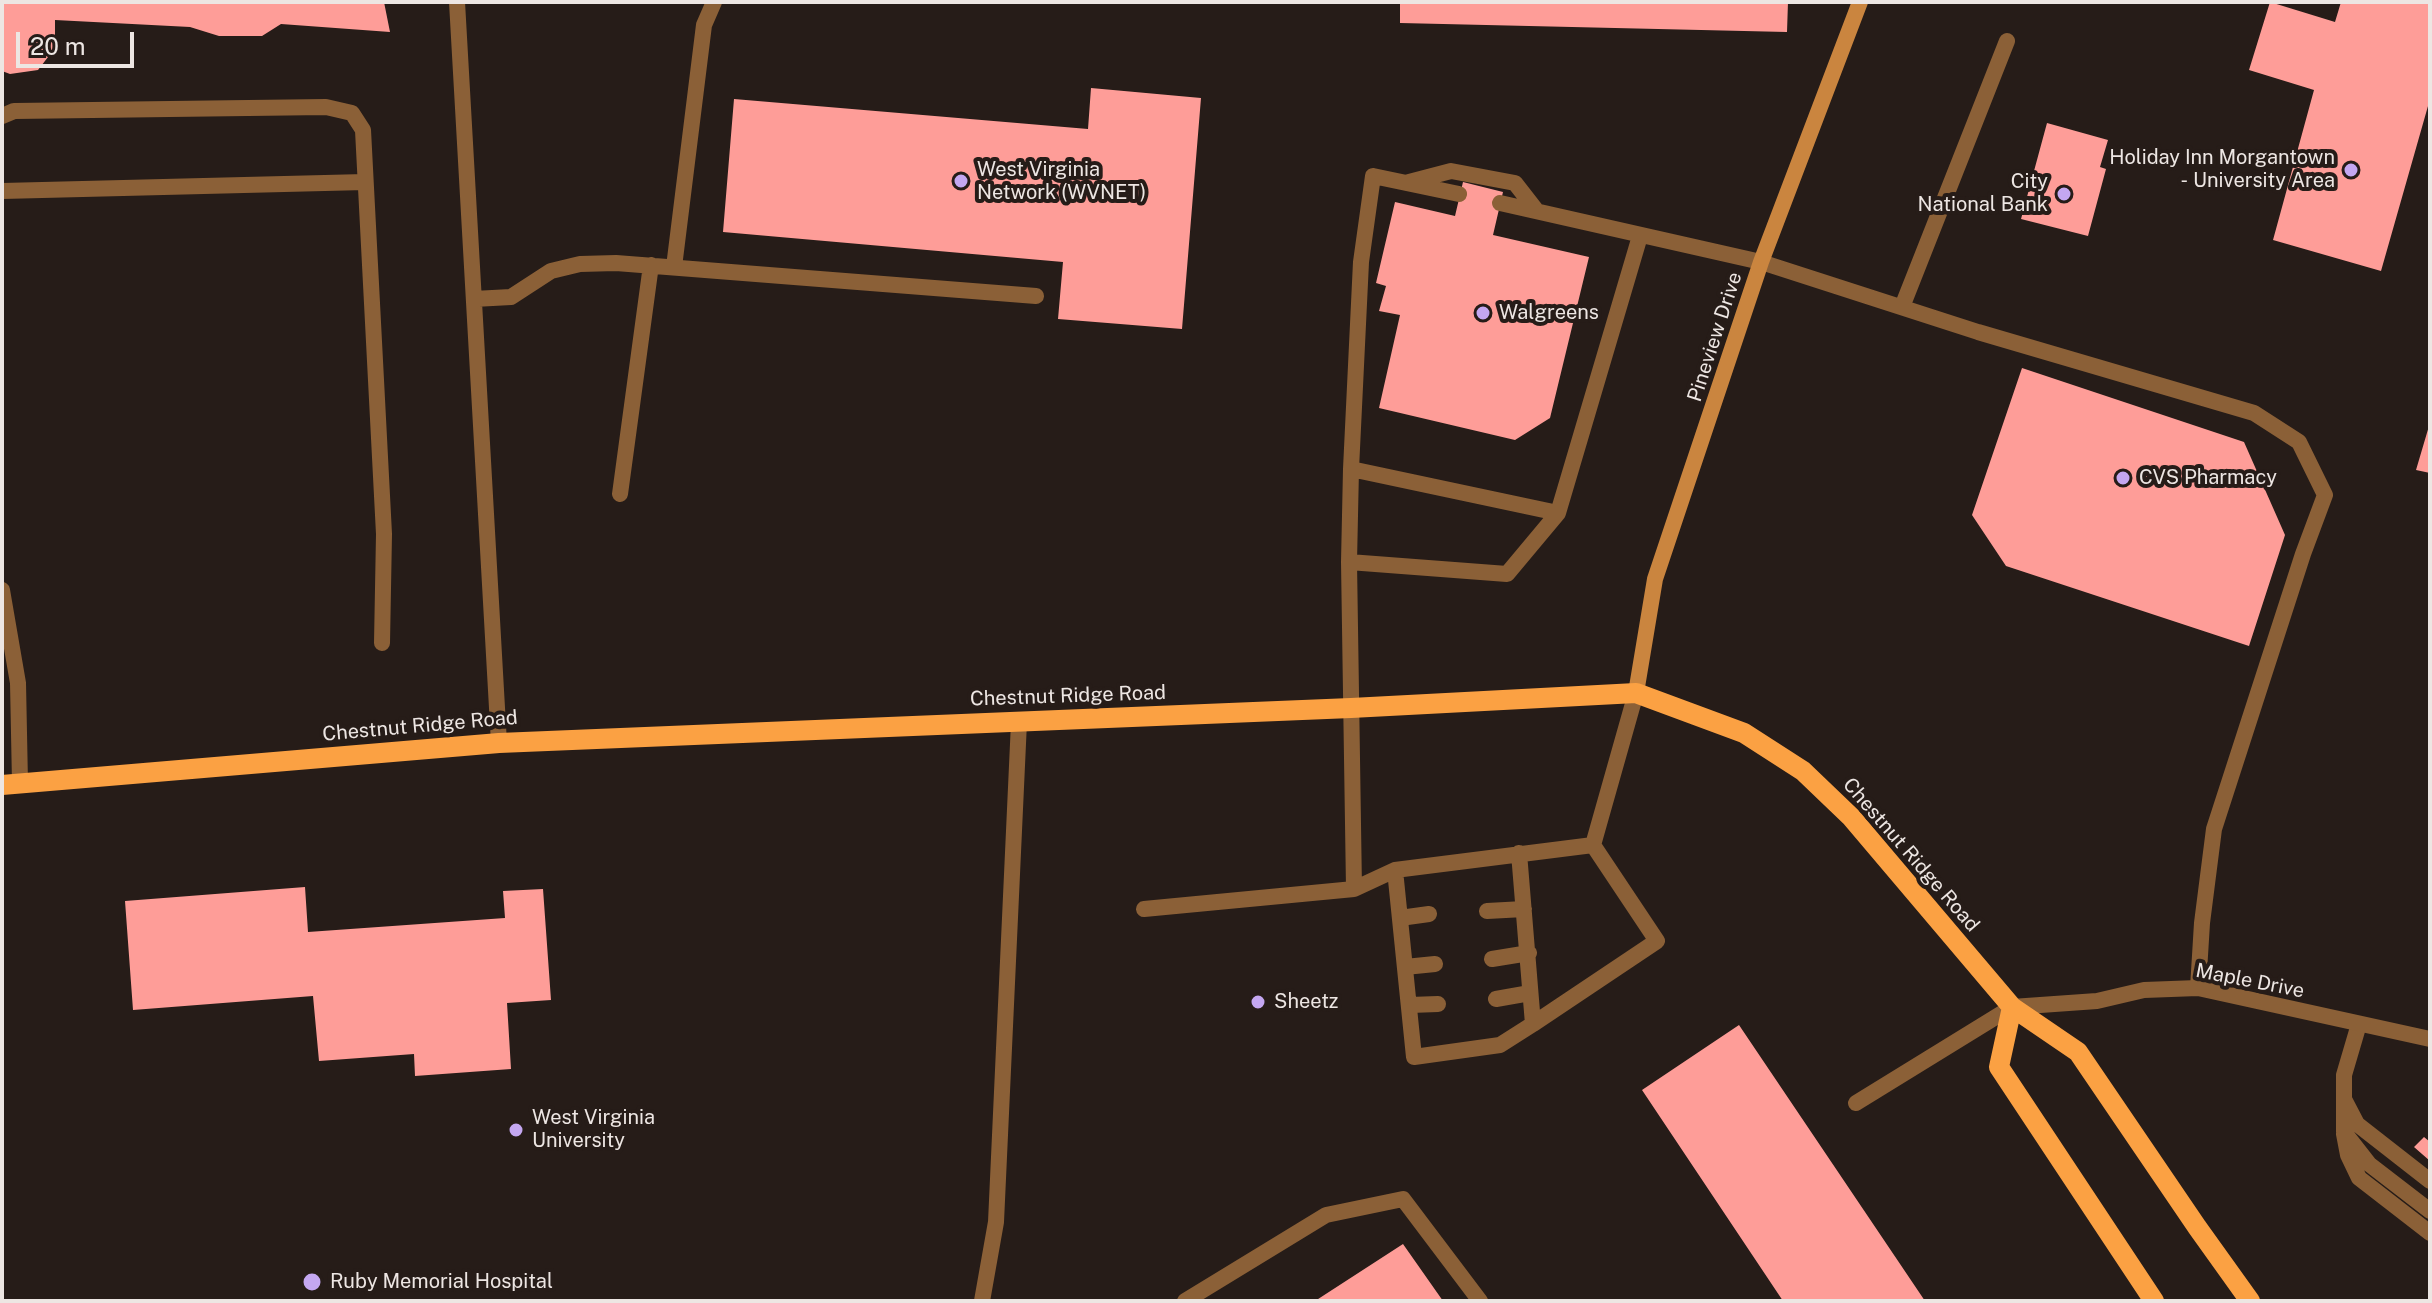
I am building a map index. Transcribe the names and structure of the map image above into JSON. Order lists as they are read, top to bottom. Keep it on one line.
{"streets":{"main road":["Chestnut Ridge Road"],"street":["Pineview Drive","Maple Drive"]},"crossings":[["Pineview Drive","Chestnut Ridge Road"],["Chestnut Ridge Road","Maple Drive"]],"places":["Holiday Inn Morgantown - University Area","West Virginia Network (WVNET)","City National Bank","Walgreens","CVS Pharmacy","Sheetz","West Virginia University","Ruby Memorial Hospital"],"scale_bar":"20 m"}
